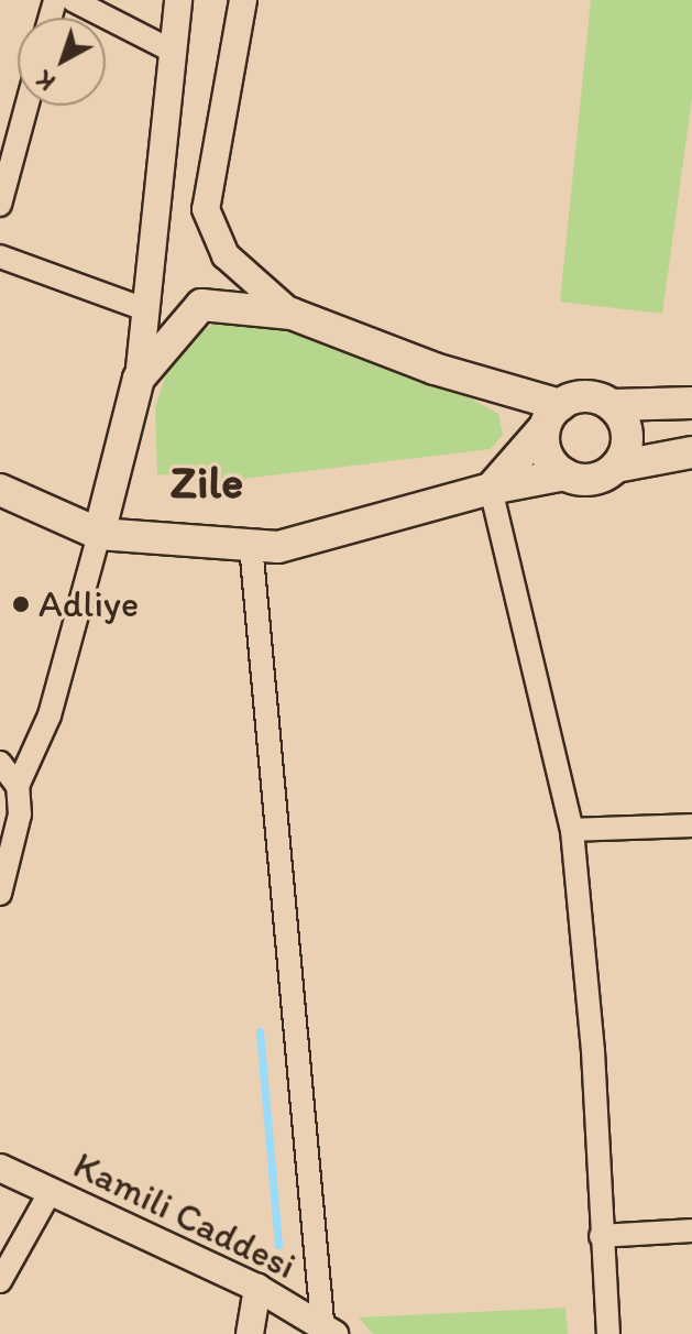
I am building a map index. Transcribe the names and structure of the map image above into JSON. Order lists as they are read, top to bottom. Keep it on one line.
{"streets":{"street":["Kamili Caddesi"]},"districts":["Zile"],"places":["Adliye"],"north":"bottom left"}
